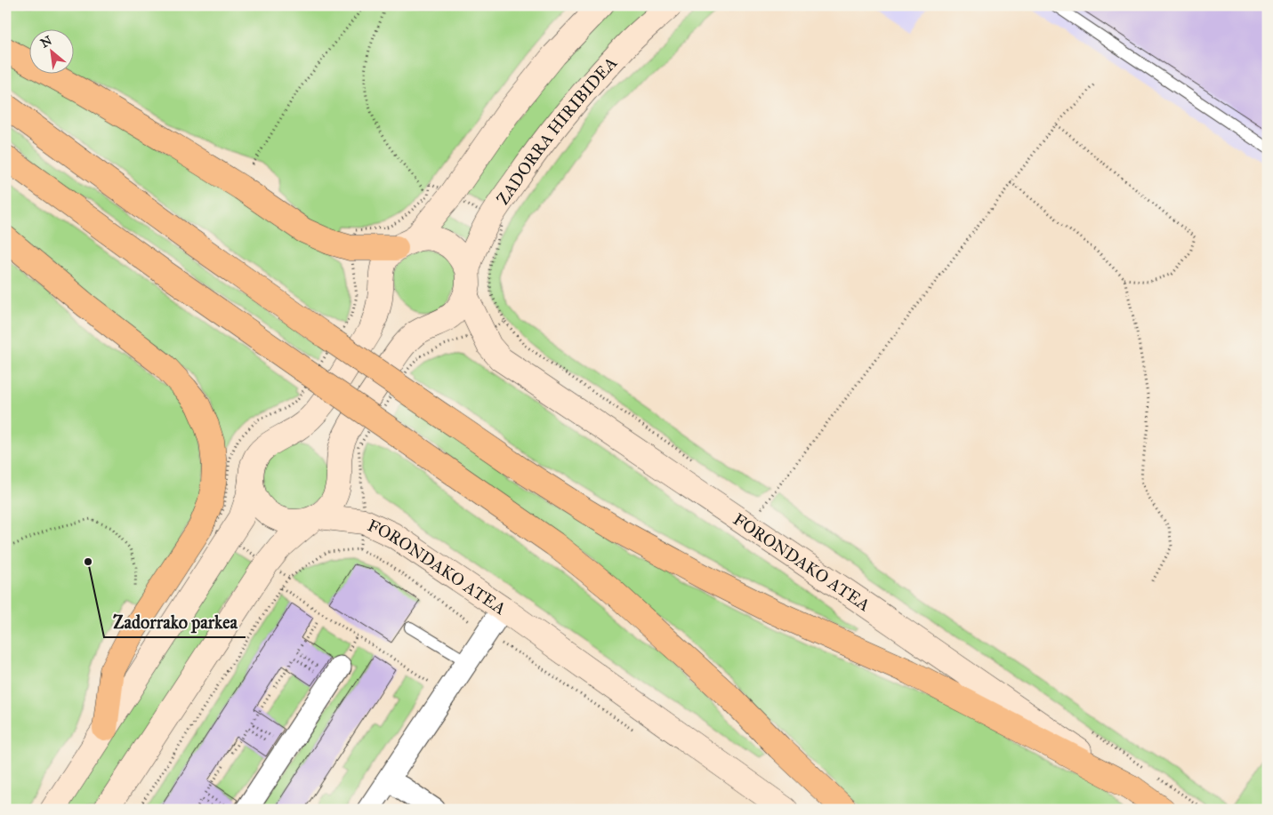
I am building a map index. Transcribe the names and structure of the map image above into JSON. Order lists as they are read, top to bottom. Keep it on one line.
{"streets":{"main road":["ZADORRA HIRIBIDEA","FORONDAKO ATEA"]},"places":["Zadorrako parkea"],"north":"top left"}
